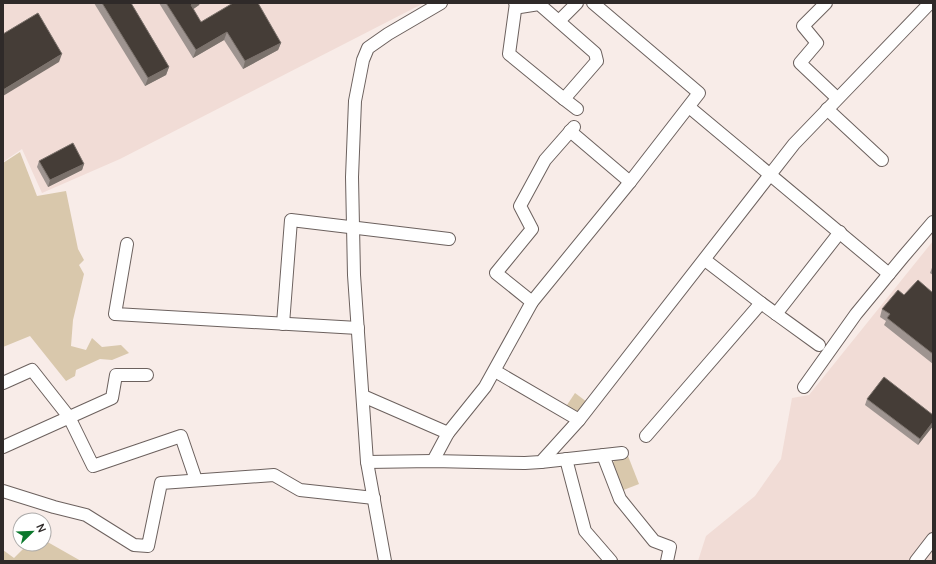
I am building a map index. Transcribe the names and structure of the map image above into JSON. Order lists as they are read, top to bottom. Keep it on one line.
{"north":"top right"}
